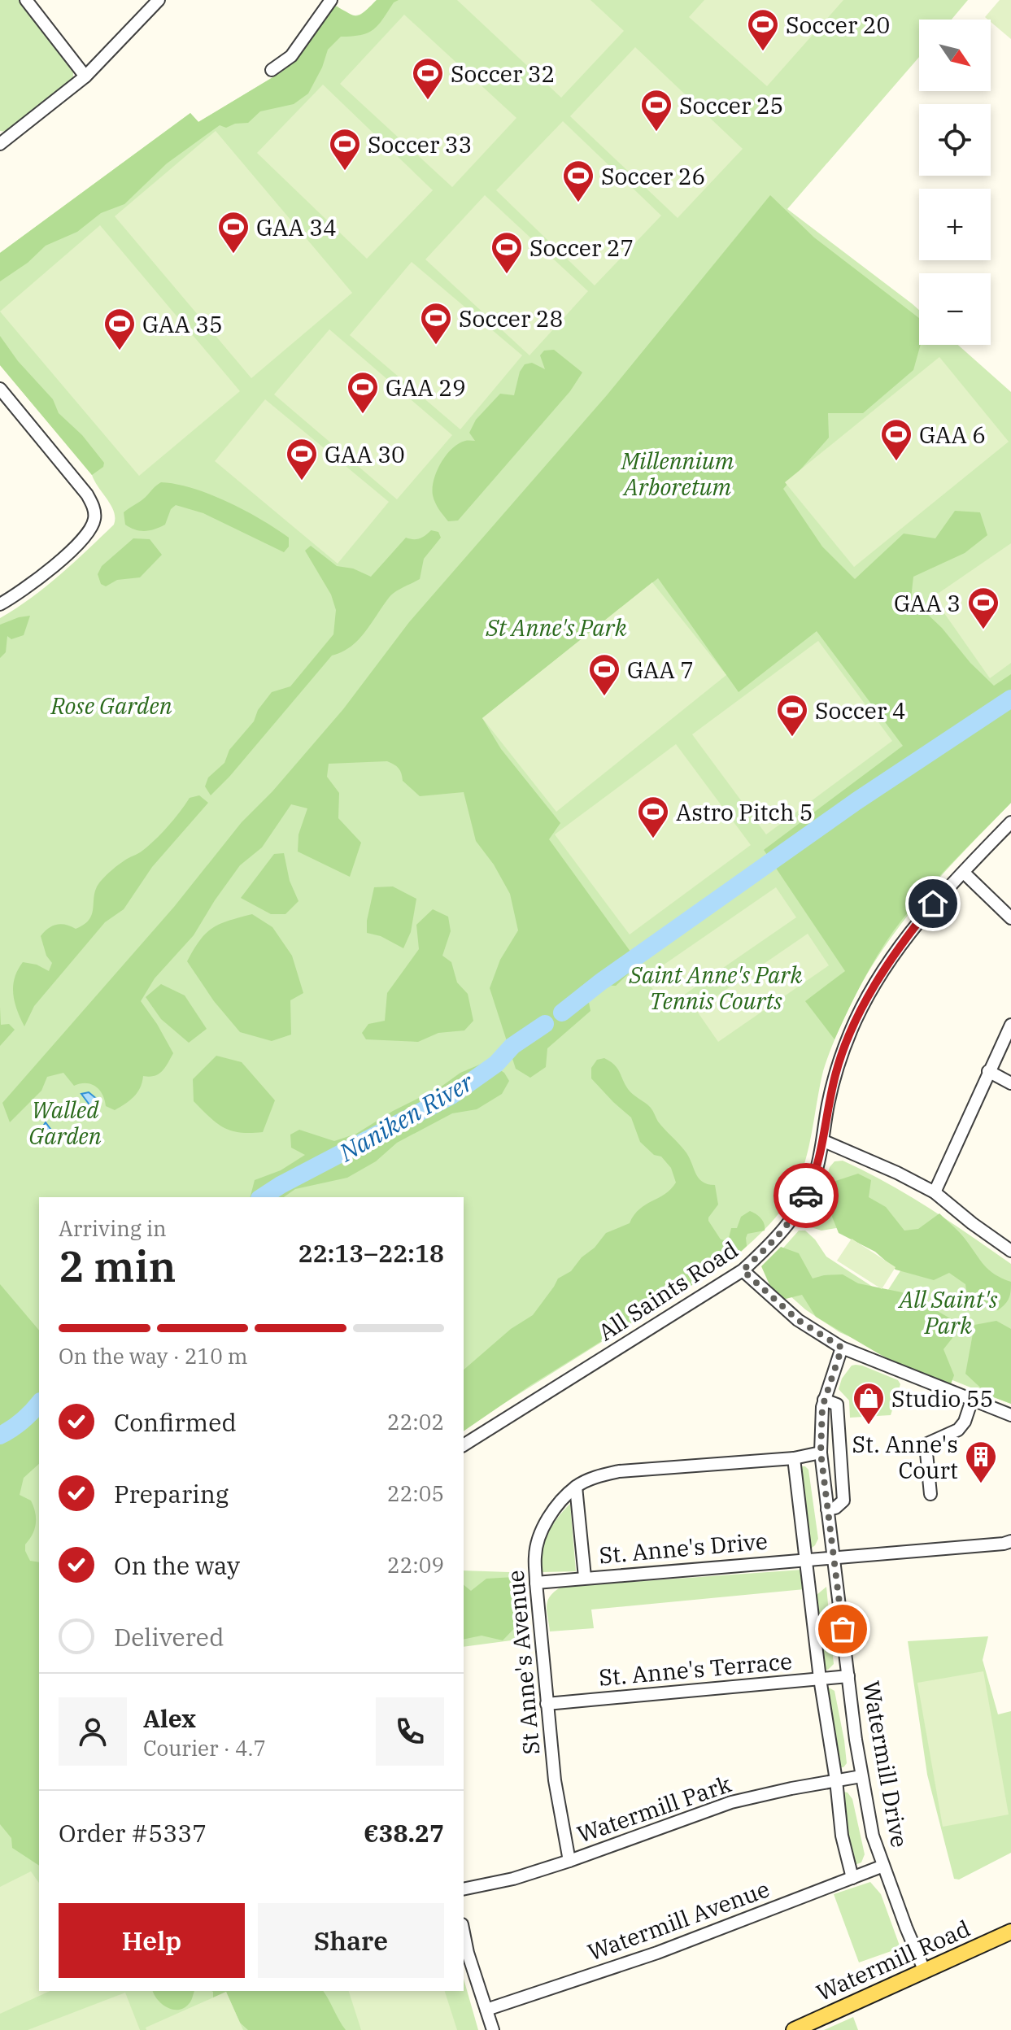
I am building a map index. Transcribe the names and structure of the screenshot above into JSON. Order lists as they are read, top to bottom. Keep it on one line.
{"streets":{"main road":["Watermill Road"],"street":["All Saints Road","St. Anne's Drive","St Anne's Avenue","St. Anne's Terrace","Watermill Drive","Watermill Park","Watermill Avenue"]},"crossings":[["St. Anne's Drive","St Anne's Avenue"],["St. Anne's Drive","Watermill Drive"],["St Anne's Avenue","St. Anne's Terrace"],["St Anne's Avenue","Watermill Drive"],["St Anne's Avenue","Watermill Park"],["St. Anne's Terrace","Watermill Drive"],["Watermill Drive","Watermill Park"],["Watermill Drive","Watermill Avenue"],["Watermill Drive","Watermill Road"]],"water":["Naniken River"],"parks":["Millennium Arboretum","St Anne's Park","Rose Garden","Saint Anne's Park Tennis Courts","Walled Garden","All Saint's Park"],"places":{"sports":["Soccer 20","Soccer 32","Soccer 25","Soccer 33","Soccer 26","GAA 34","Soccer 27","Soccer 28","GAA 35","GAA 29","GAA 6","GAA 30","GAA 3","GAA 7","Soccer 4","Astro Pitch 5"],"shop":["Studio 55"],"building":["St. Anne's Court"]},"north":"bottom right","page":{"map_buttons":["+","−"],"heading":["2 min","Arriving in","22:13–22:18"],"panel":["Alex","Courier · 4.7","Order #5337","€38.27"],"bar":"On the way · 210 m","list":[["Confirmed","22:02"],["Preparing","22:05"],["On the way","22:09"],"Delivered"],"buttons":["Help","Share"]}}
